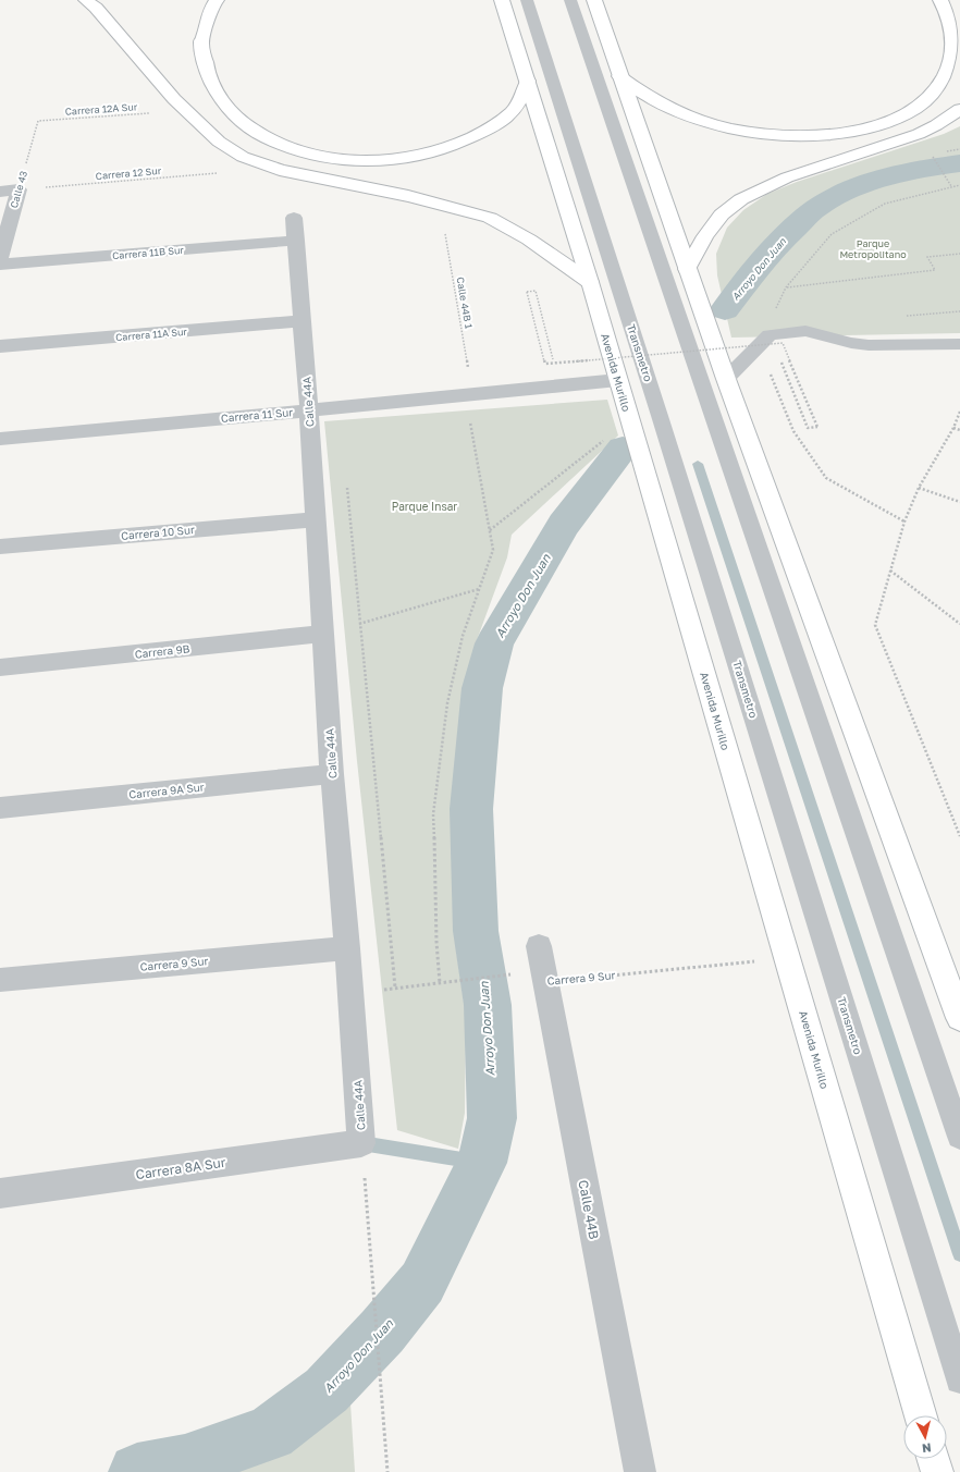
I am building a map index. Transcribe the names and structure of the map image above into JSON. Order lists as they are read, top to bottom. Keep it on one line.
{"streets":{"main road":["Avenida Murillo"],"street":["Calle 43","Carrera 11B Sur","Carrera 11A Sur","Calle 44A","Carrera 11 Sur","Carrera 10 Sur","Carrera 9B","Carrera 9A Sur","Carrera 9 Sur","Carrera 8A Sur","Calle 44B"],"lane":["Transmetro"],"path":["Carrera 12A Sur","Carrera 12 Sur","Calle 44B 1"]},"crossings":[["Carrera 12A Sur","Calle 43"],["Carrera 12 Sur","Calle 43"],["Carrera 11B Sur","Calle 44A"],["Calle 44B 1","Carrera 11 Sur"],["Carrera 11A Sur","Calle 44A"],["Avenida Murillo","Carrera 11 Sur"],["Avenida Murillo","Carrera 9 Sur"],["Calle 44A","Carrera 11 Sur"],["Calle 44A","Carrera 10 Sur"],["Calle 44A","Carrera 9B"],["Calle 44A","Carrera 9A Sur"],["Calle 44A","Carrera 9 Sur"],["Calle 44A","Carrera 8A Sur"],["Carrera 9 Sur","Calle 44B"]],"water":["Arroyo Don Juan"],"parks":["Parque Metropolitano","Parque Insar"],"north":"bottom"}
